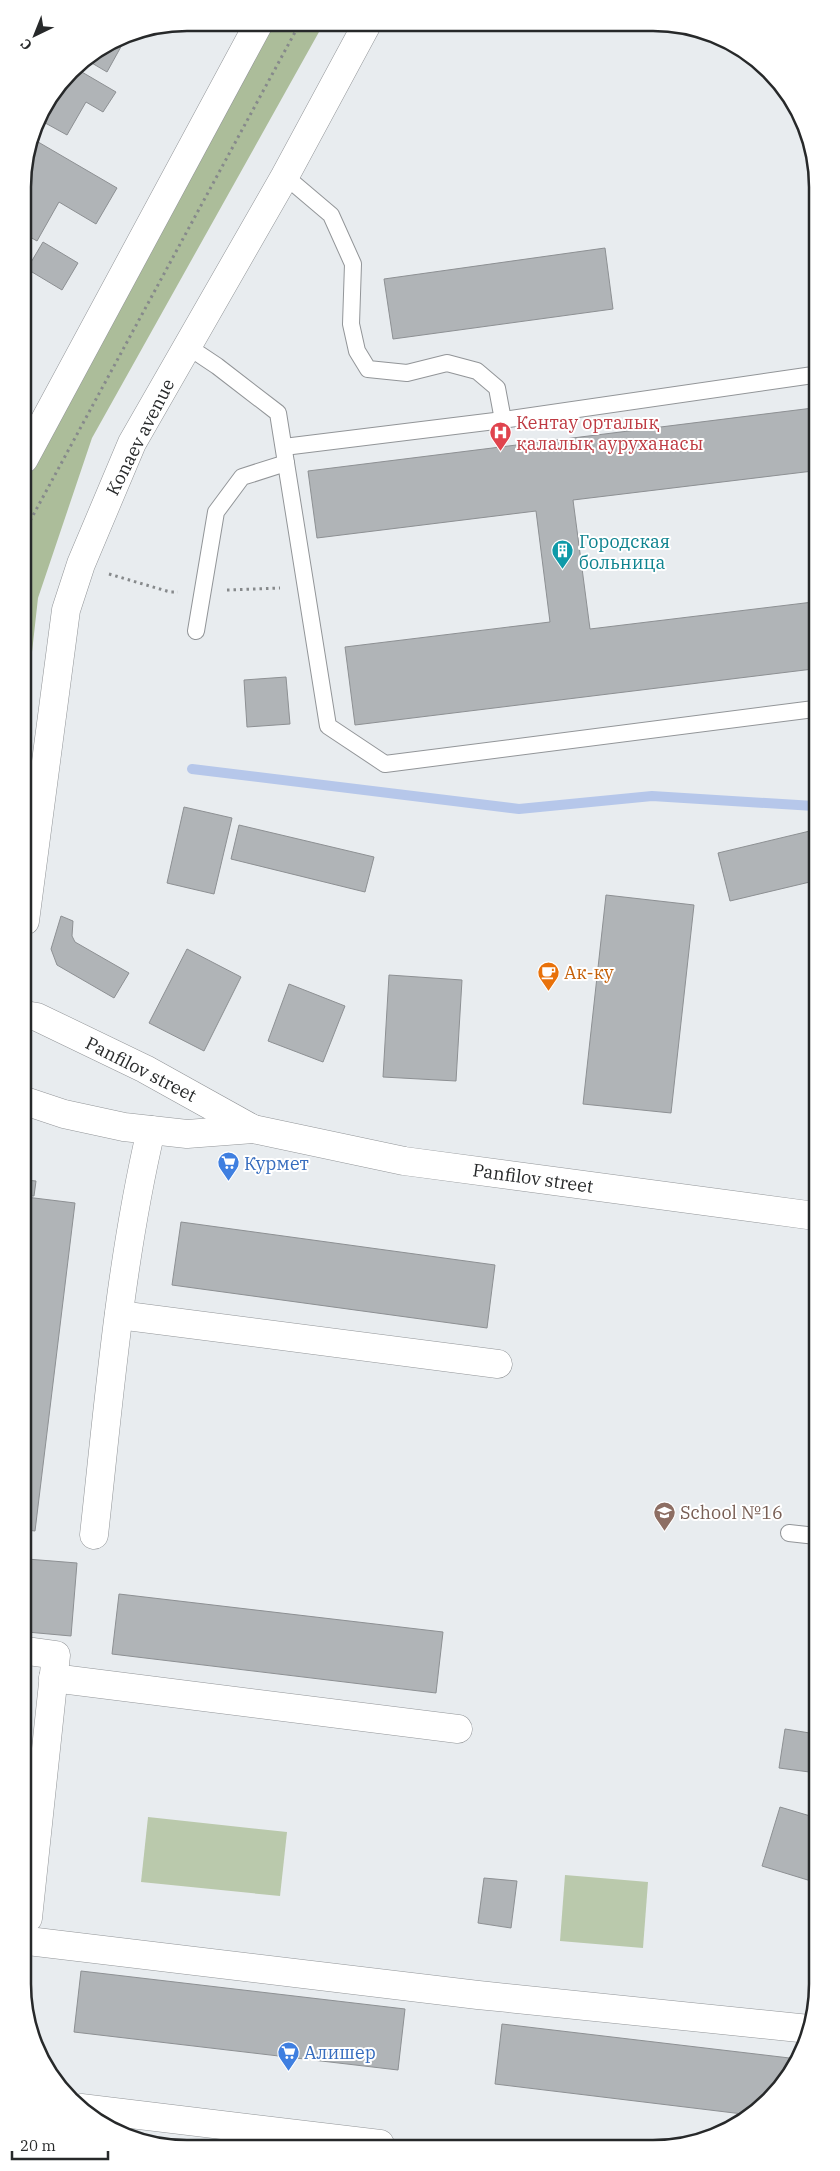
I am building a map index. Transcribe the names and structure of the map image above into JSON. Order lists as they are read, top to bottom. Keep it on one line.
{"streets":{"street":["Konaev avenue","Panfilov street"]},"places":{"hospital":["Кентау орталық қалалық ауруханасы"],"building":["Городская больница"],"cafe":["Ак-ку"],"supermarket":["Курмет","Алишер"],"school or university":["School №16"]},"scale_bar":"20 m","north":"bottom left"}
